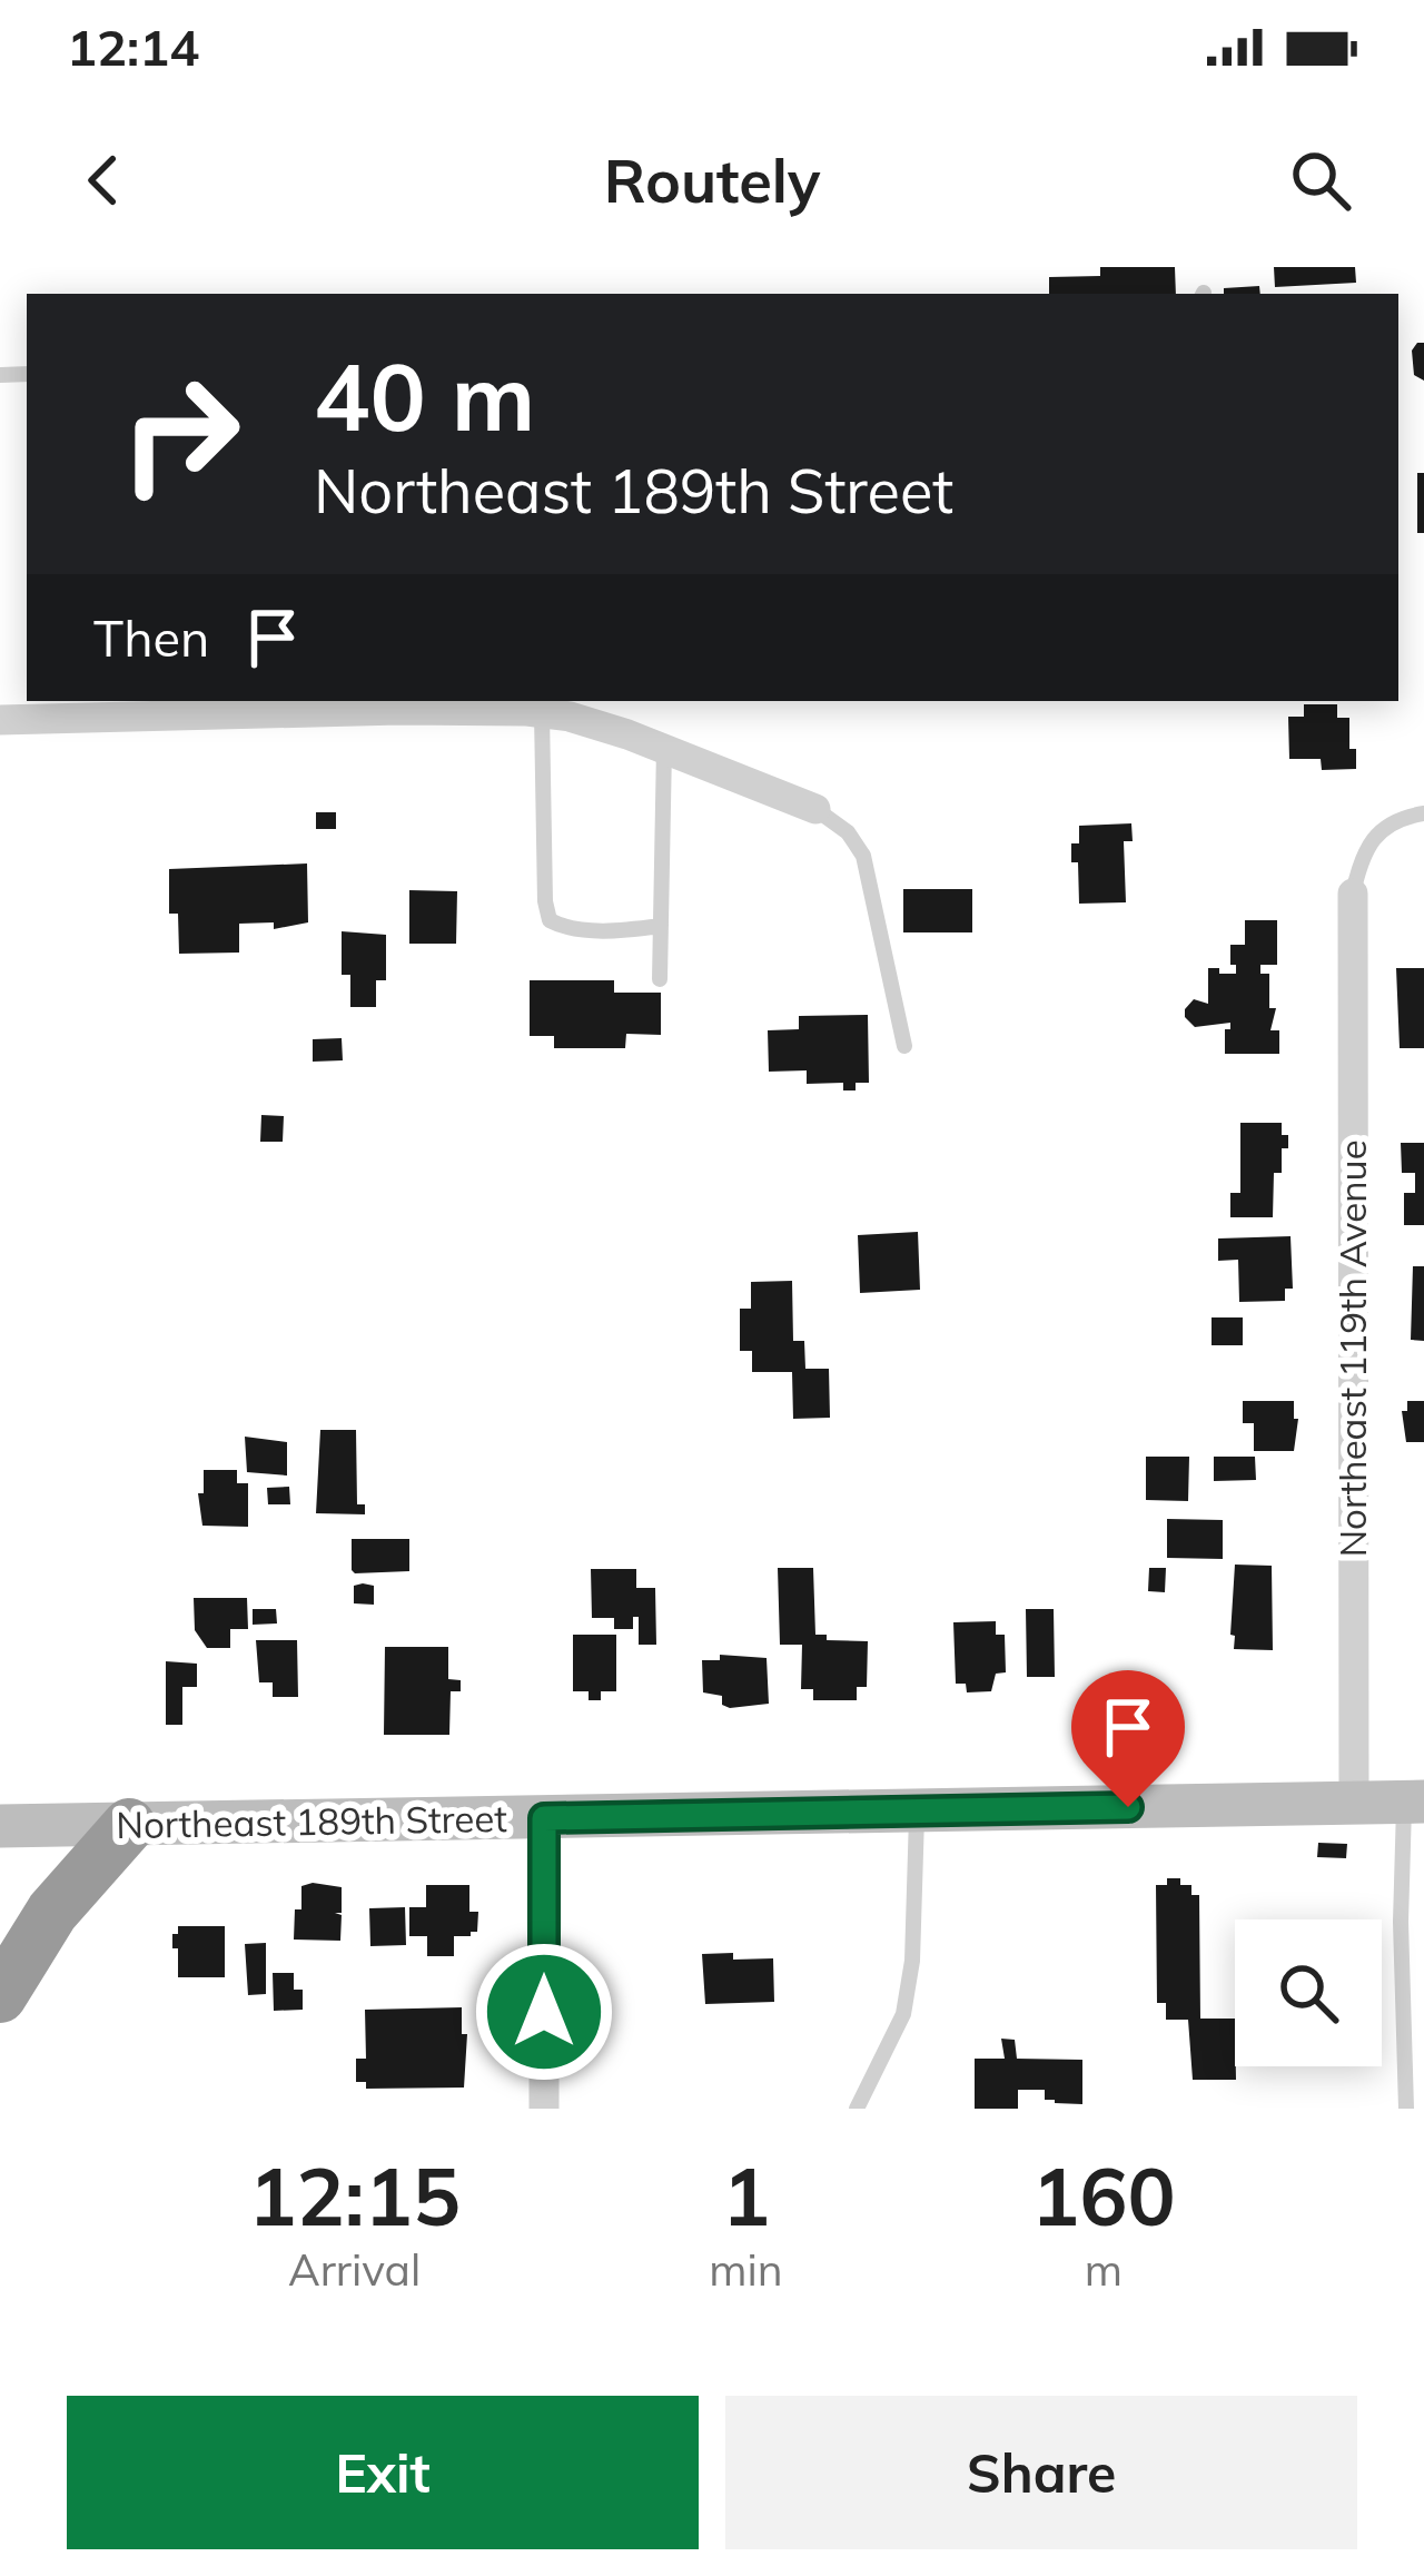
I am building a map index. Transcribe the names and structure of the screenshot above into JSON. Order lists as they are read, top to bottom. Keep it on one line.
{"streets":{"street":["Northeast 119th Avenue","Northeast 189th Street"]},"crossings":[["Northeast 119th Avenue","Northeast 189th Street"]],"page":{"status":"12:14","header":"Routely","turn":["40 m","Northeast 189th Street"],"then":"Then","eta":["12:15","Arrival","1","min","160","m"],"buttons":["Exit","Share"]}}
